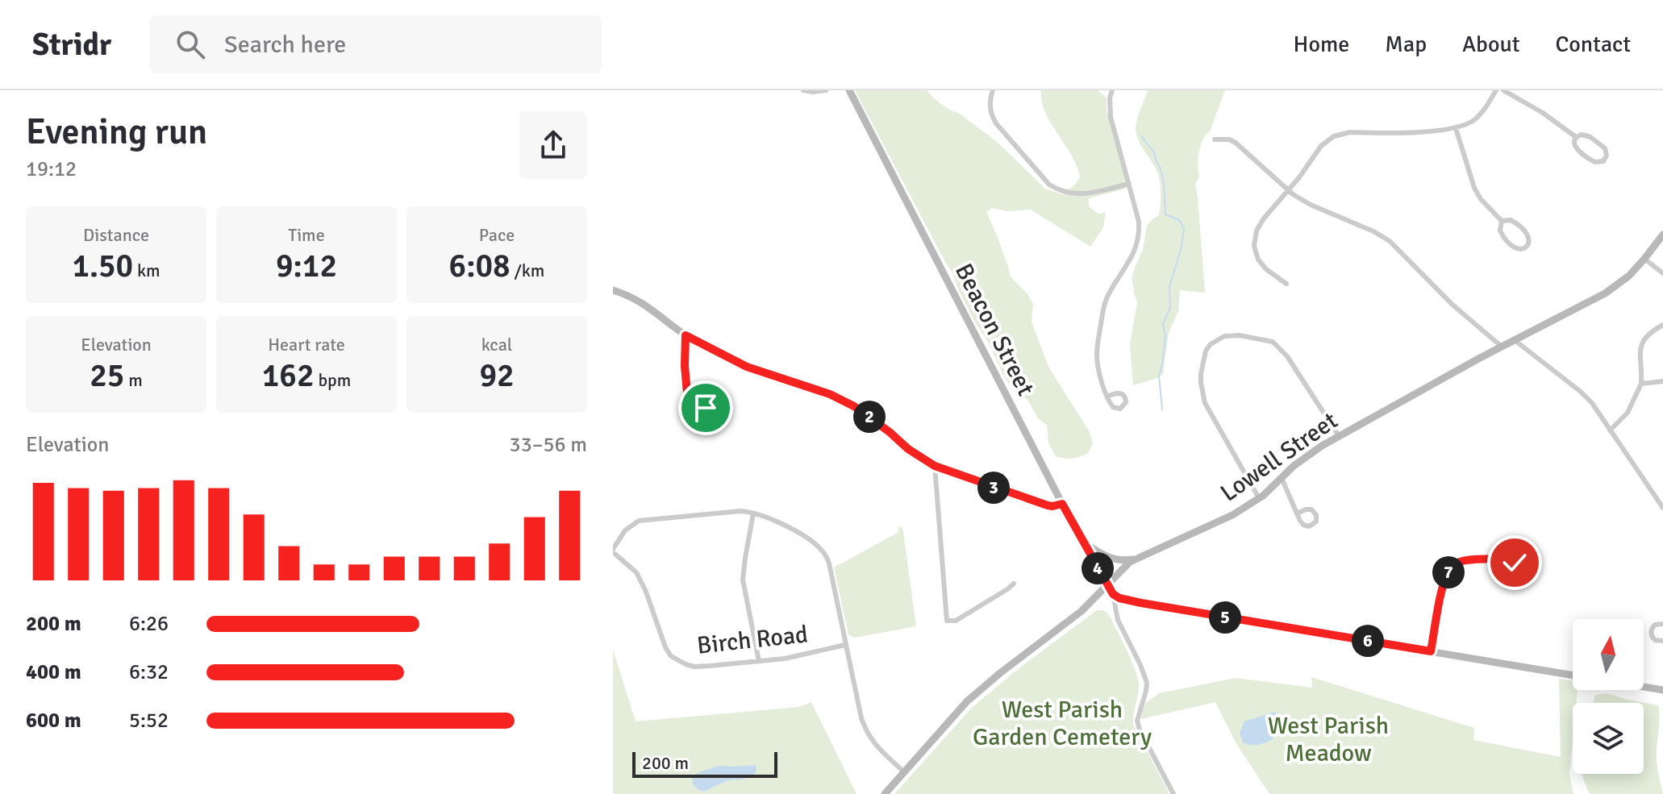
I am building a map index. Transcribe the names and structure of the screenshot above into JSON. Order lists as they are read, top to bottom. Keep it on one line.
{"streets":{"main road":["Beacon Street","Lowell Street"],"street":["Birch Road"]},"crossings":[["Beacon Street","Lowell Street"]],"parks":["West Parish Garden Cemetery","West Parish Meadow"],"scale_bar":"200 m","north":"top","page":{"header":"Stridr","search":"Search here","nav":["Home","Map","About","Contact"],"heading":["Evening run","19:12"],"stats":[["Distance","1.50 km"],["Time","9:12"],["Pace","6:08 /km"],["Elevation","25 m"],["Heart rate","162 bpm"],["kcal","92"]],"pins":["2","3","4","7","5","6"],"chart":["Elevation","33–56 m"],"list":[{"name":"200 m","note":"6:26"},{"name":"400 m","note":"6:32"},{"name":"600 m","note":"5:52"}],"scale":"200 m"}}
